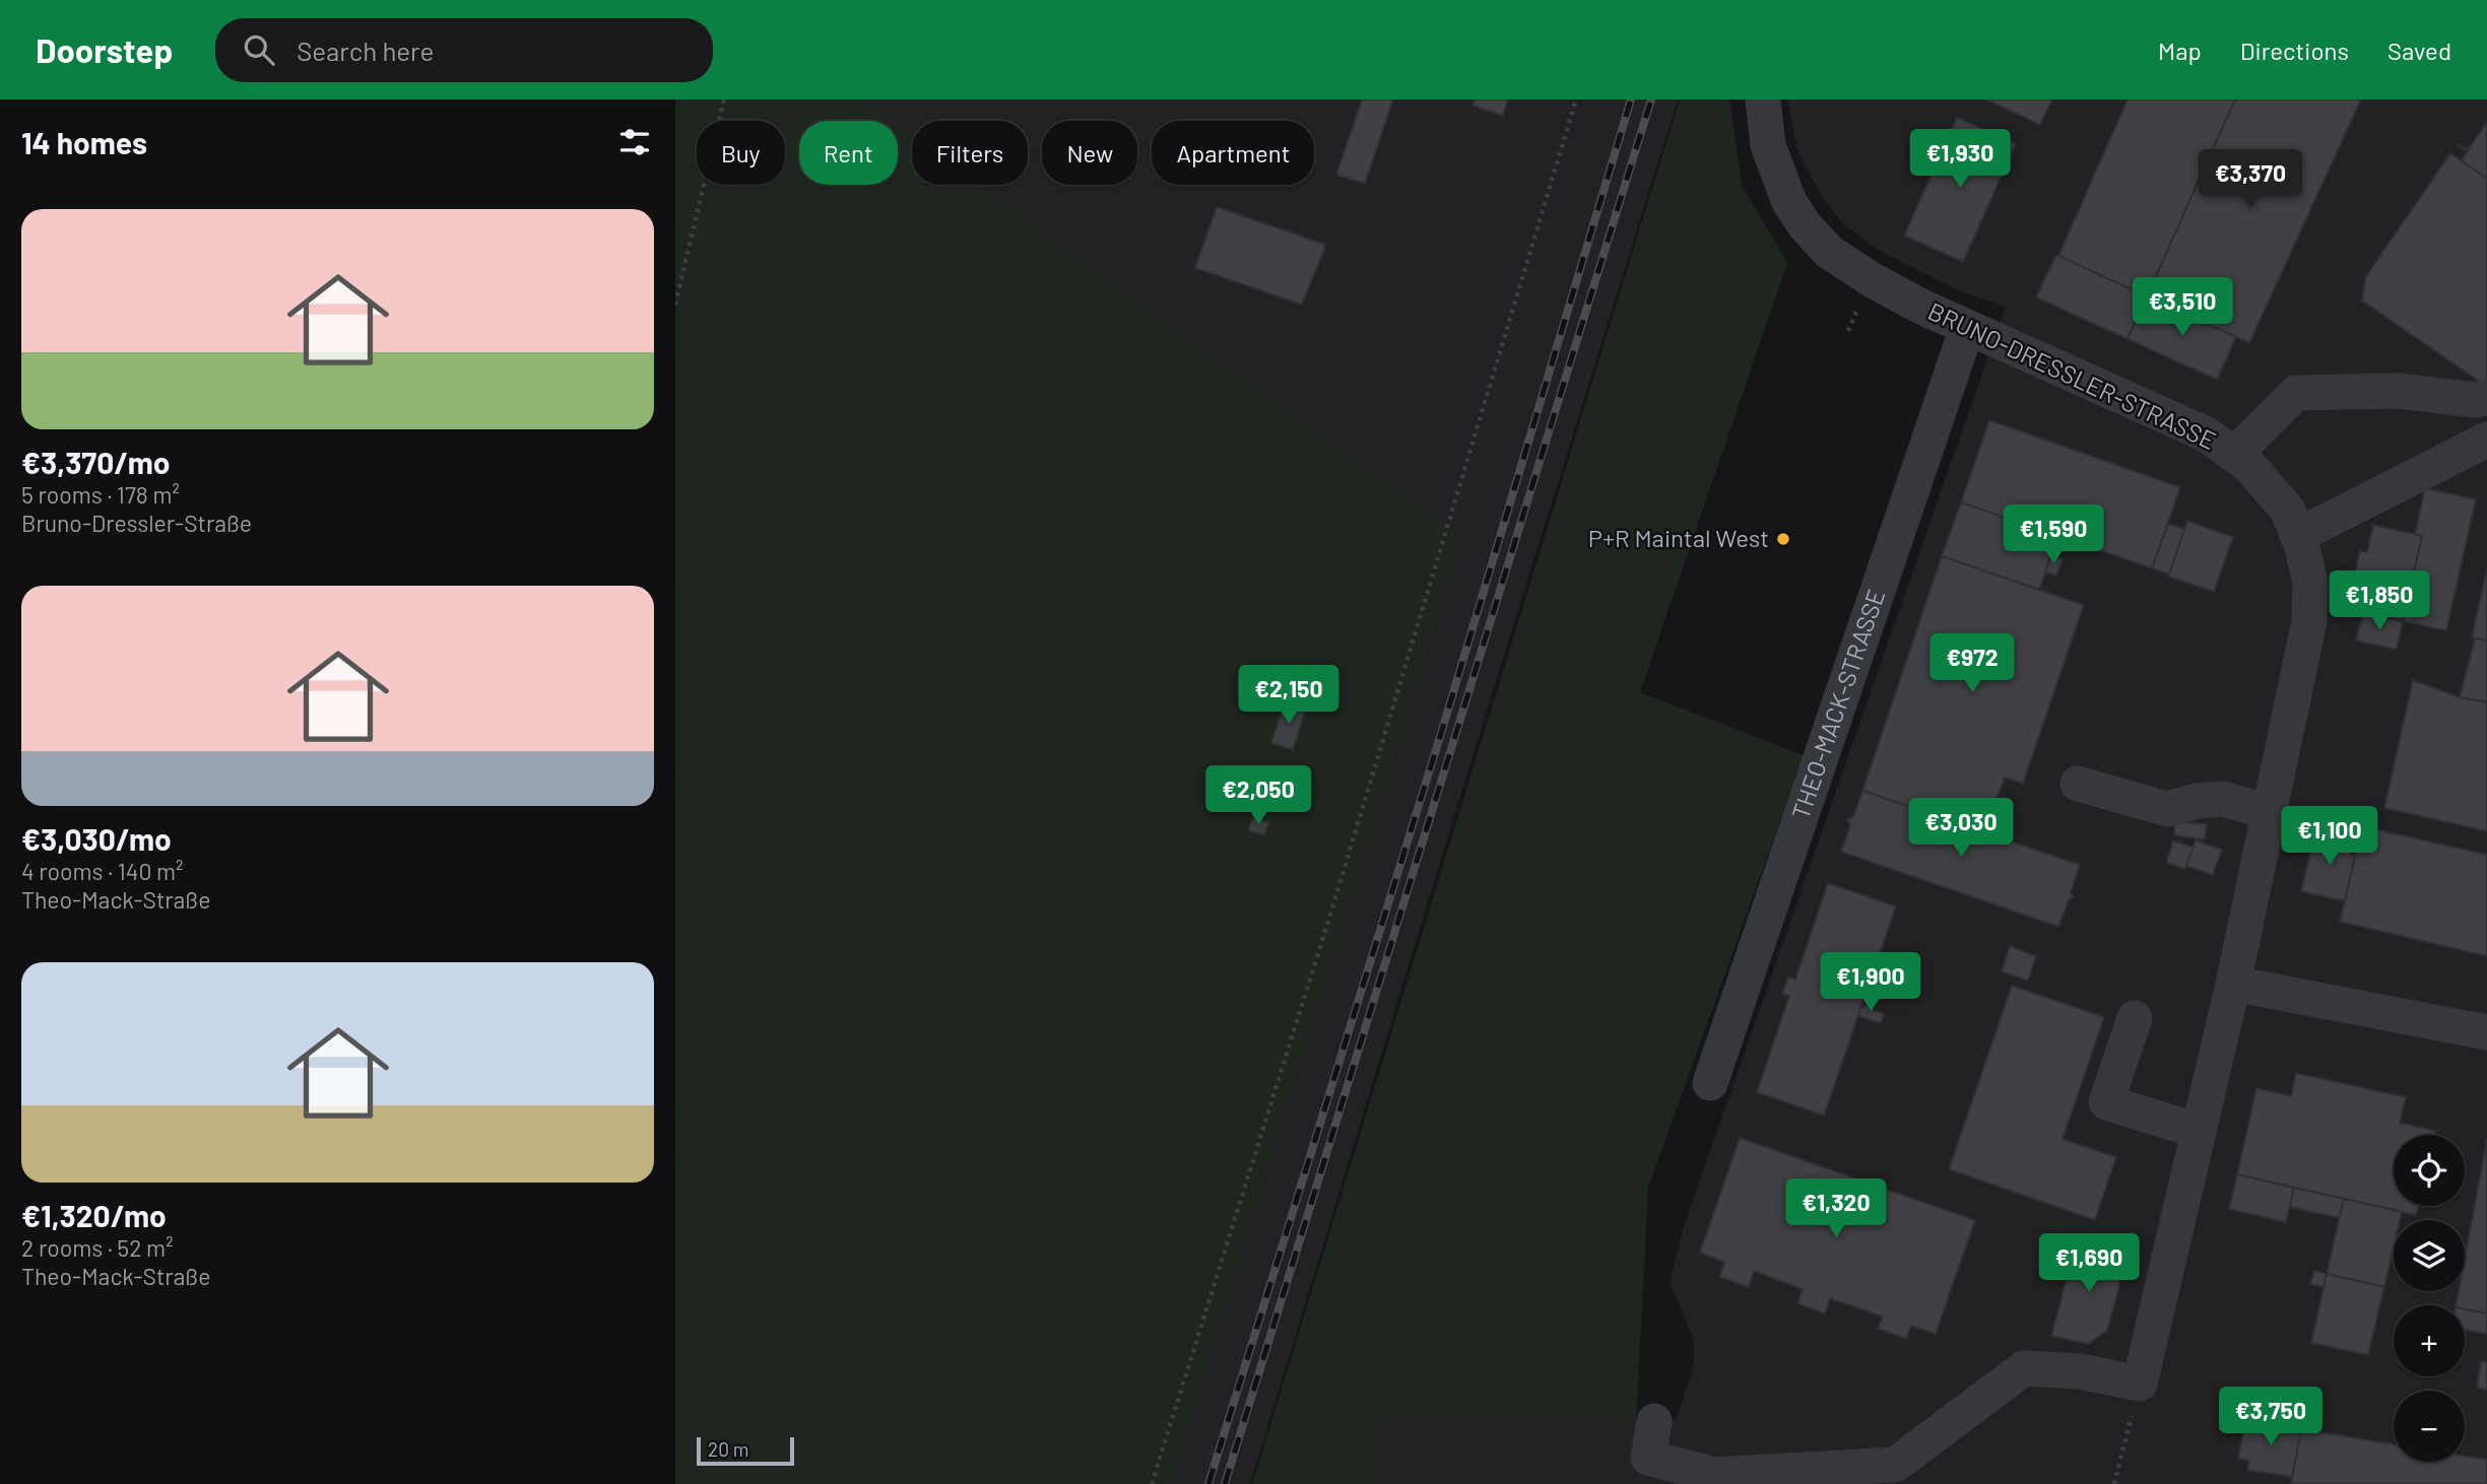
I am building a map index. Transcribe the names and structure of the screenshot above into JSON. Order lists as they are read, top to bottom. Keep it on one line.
{"streets":{"street":["BRUNO-DRESSLER-STRASSE","THEO-MACK-STRASSE"]},"crossings":[["BRUNO-DRESSLER-STRASSE","THEO-MACK-STRASSE"]],"places":["P+R Maintal West"],"scale_bar":"20 m","page":{"header":"Doorstep","search":"Search here","nav":["Map","Directions","Saved"],"heading":"14 homes","chip":["Buy","Rent","Filters","New","Apartment"],"price":["€1,930","€3,370","€3,510","€1,590","€1,850","€972","€2,150","€2,050","€3,030","€1,100","€1,900","€1,320","€1,690","€3,750"],"list":[{"name":"€3,370/mo","note":"5 rooms · 178 m² · Bruno-Dressler-Straße"},{"name":"€3,030/mo","note":"4 rooms · 140 m² · Theo-Mack-Straße"},{"name":"€1,320/mo","note":"2 rooms · 52 m² · Theo-Mack-Straße"}],"map_buttons":["+","−"],"scale":"20 m"}}
